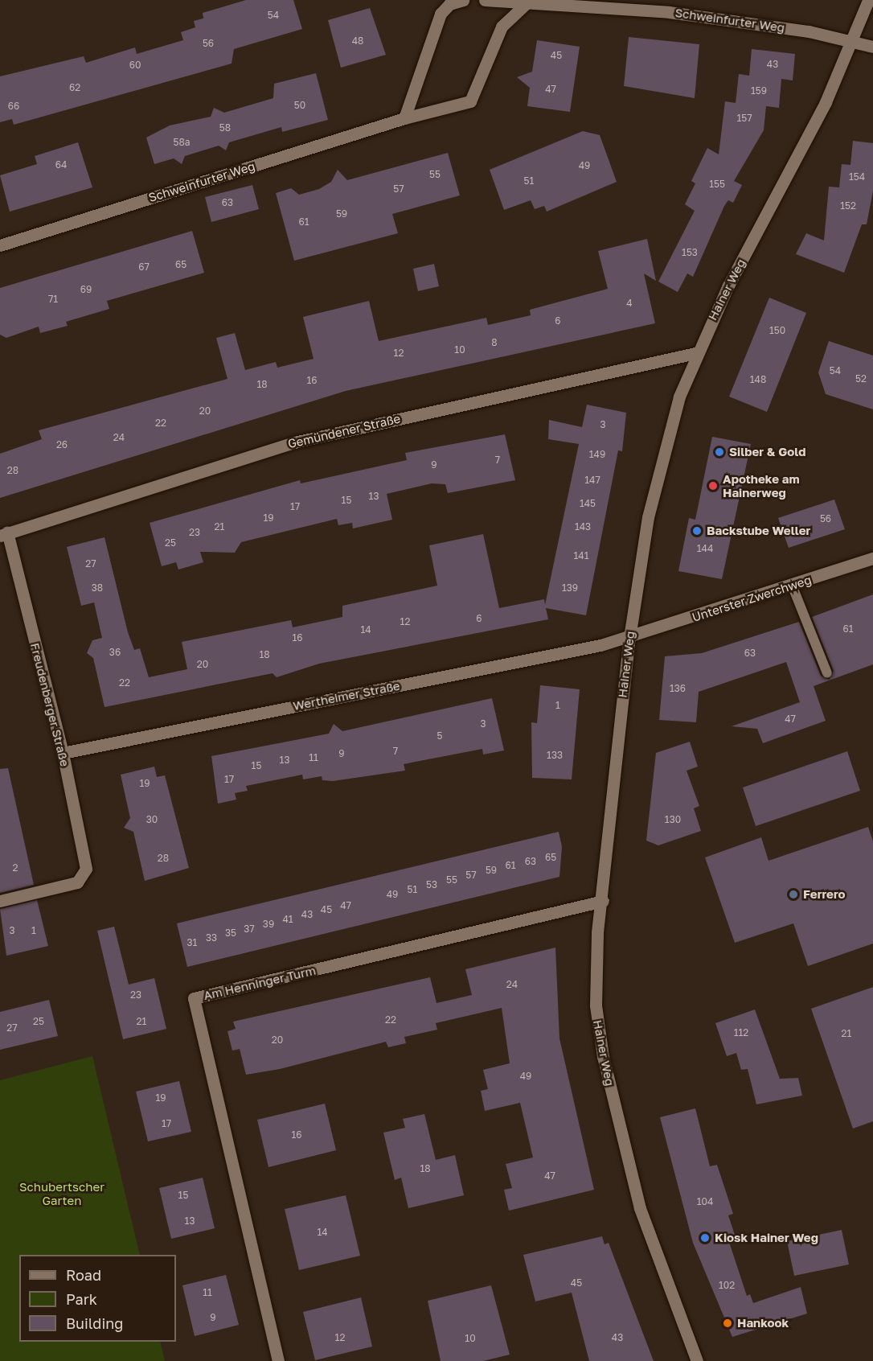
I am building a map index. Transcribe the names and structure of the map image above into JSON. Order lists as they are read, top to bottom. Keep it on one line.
{"streets":{"street":["Schweinfurter Weg","Hainer Weg","Gemündener Straße","Unterster Zwerchweg","Wertheimer Straße","Freudenberger Straße","Am Henninger Turm"]},"crossings":[["Schweinfurter Weg","Hainer Weg"],["Hainer Weg","Gemündener Straße"],["Hainer Weg","Unterster Zwerchweg"],["Hainer Weg","Wertheimer Straße"],["Hainer Weg","Am Henninger Turm"],["Gemündener Straße","Freudenberger Straße"],["Unterster Zwerchweg","Wertheimer Straße"],["Wertheimer Straße","Freudenberger Straße"]],"parks":["Schubertscher Garten"],"places":["Silber & Gold","Apotheke am Hainerweg","Backstube Weller","Ferrero","Kiosk Hainer Weg","Hankook"],"house_numbers":["54","48","56","45","43","60","62","47","159","50","66","157","58","58a","64","49","55","154","51","155","57","63","152","59","61","153","65","67","69","71","4","6","150","8","10","12","54","52","148","16","18","20","22","3","24","26","149","7","9","28","147","13","15","145","17","19","56","21","143","23","25","144","141","27","38","139","6","12","61","14","16","36","63","18","20","22","136","1","47","3","5","7","9","133","11","13","15","17","19","30","130","65","28","63","61","2","59","57","55","53","51","49","47","45","43","41","39","37","3","1","35","33","31","24","23","22","25","21","27","112","21","20","49","19","17","16","18","47","15","104","13","14","45","102","11","9","12","43","10"],"legend":["Road","Park","Building"]}
